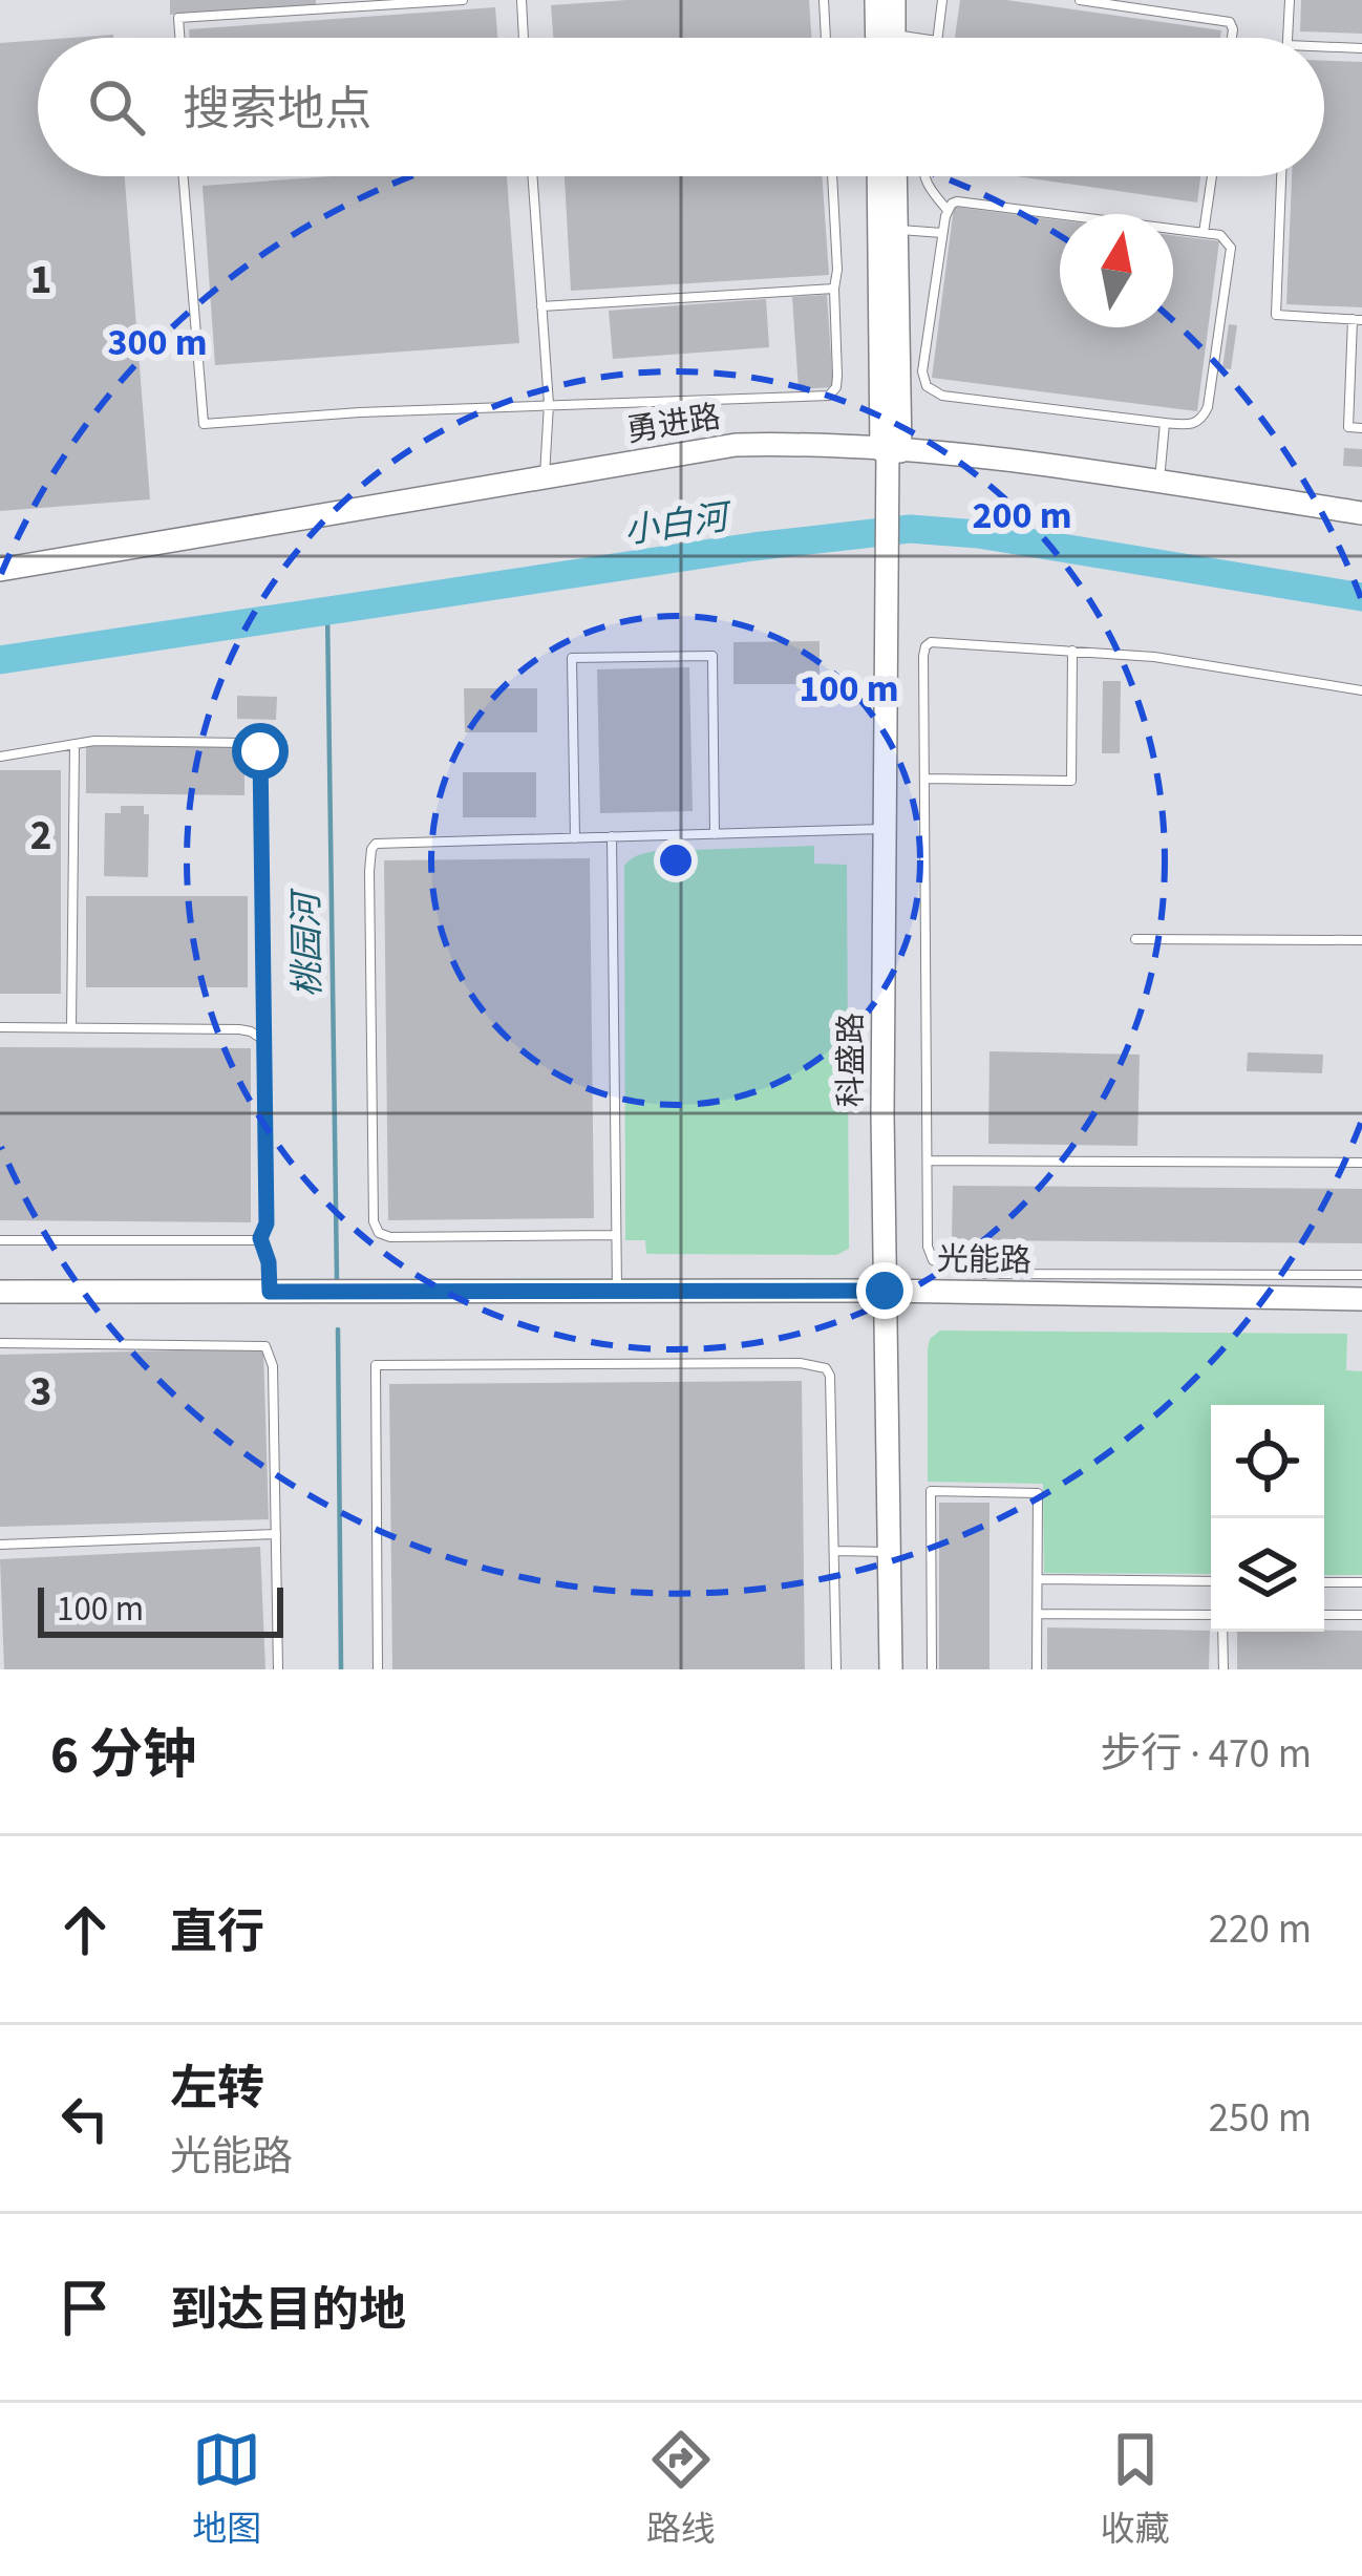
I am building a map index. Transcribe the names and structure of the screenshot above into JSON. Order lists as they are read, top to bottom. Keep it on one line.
{"streets":{"street":["勇进路","科盛路","光能路"]},"crossings":[["勇进路","科盛路"],["科盛路","光能路"]],"water":["小白河","桃园河"],"scale_bar":"100 m","north":"top","page":{"search":"搜索地点","scale":"100 m","heading":["6 分钟","步行 · 470 m"],"list":[["直行","220 m"],["左转","光能路","250 m"],"到达目的地"],"nav":["地图","路线","收藏"]},"grid":{"rows":["1","2","3"]},"rings":["300 m","200 m","100 m"]}
